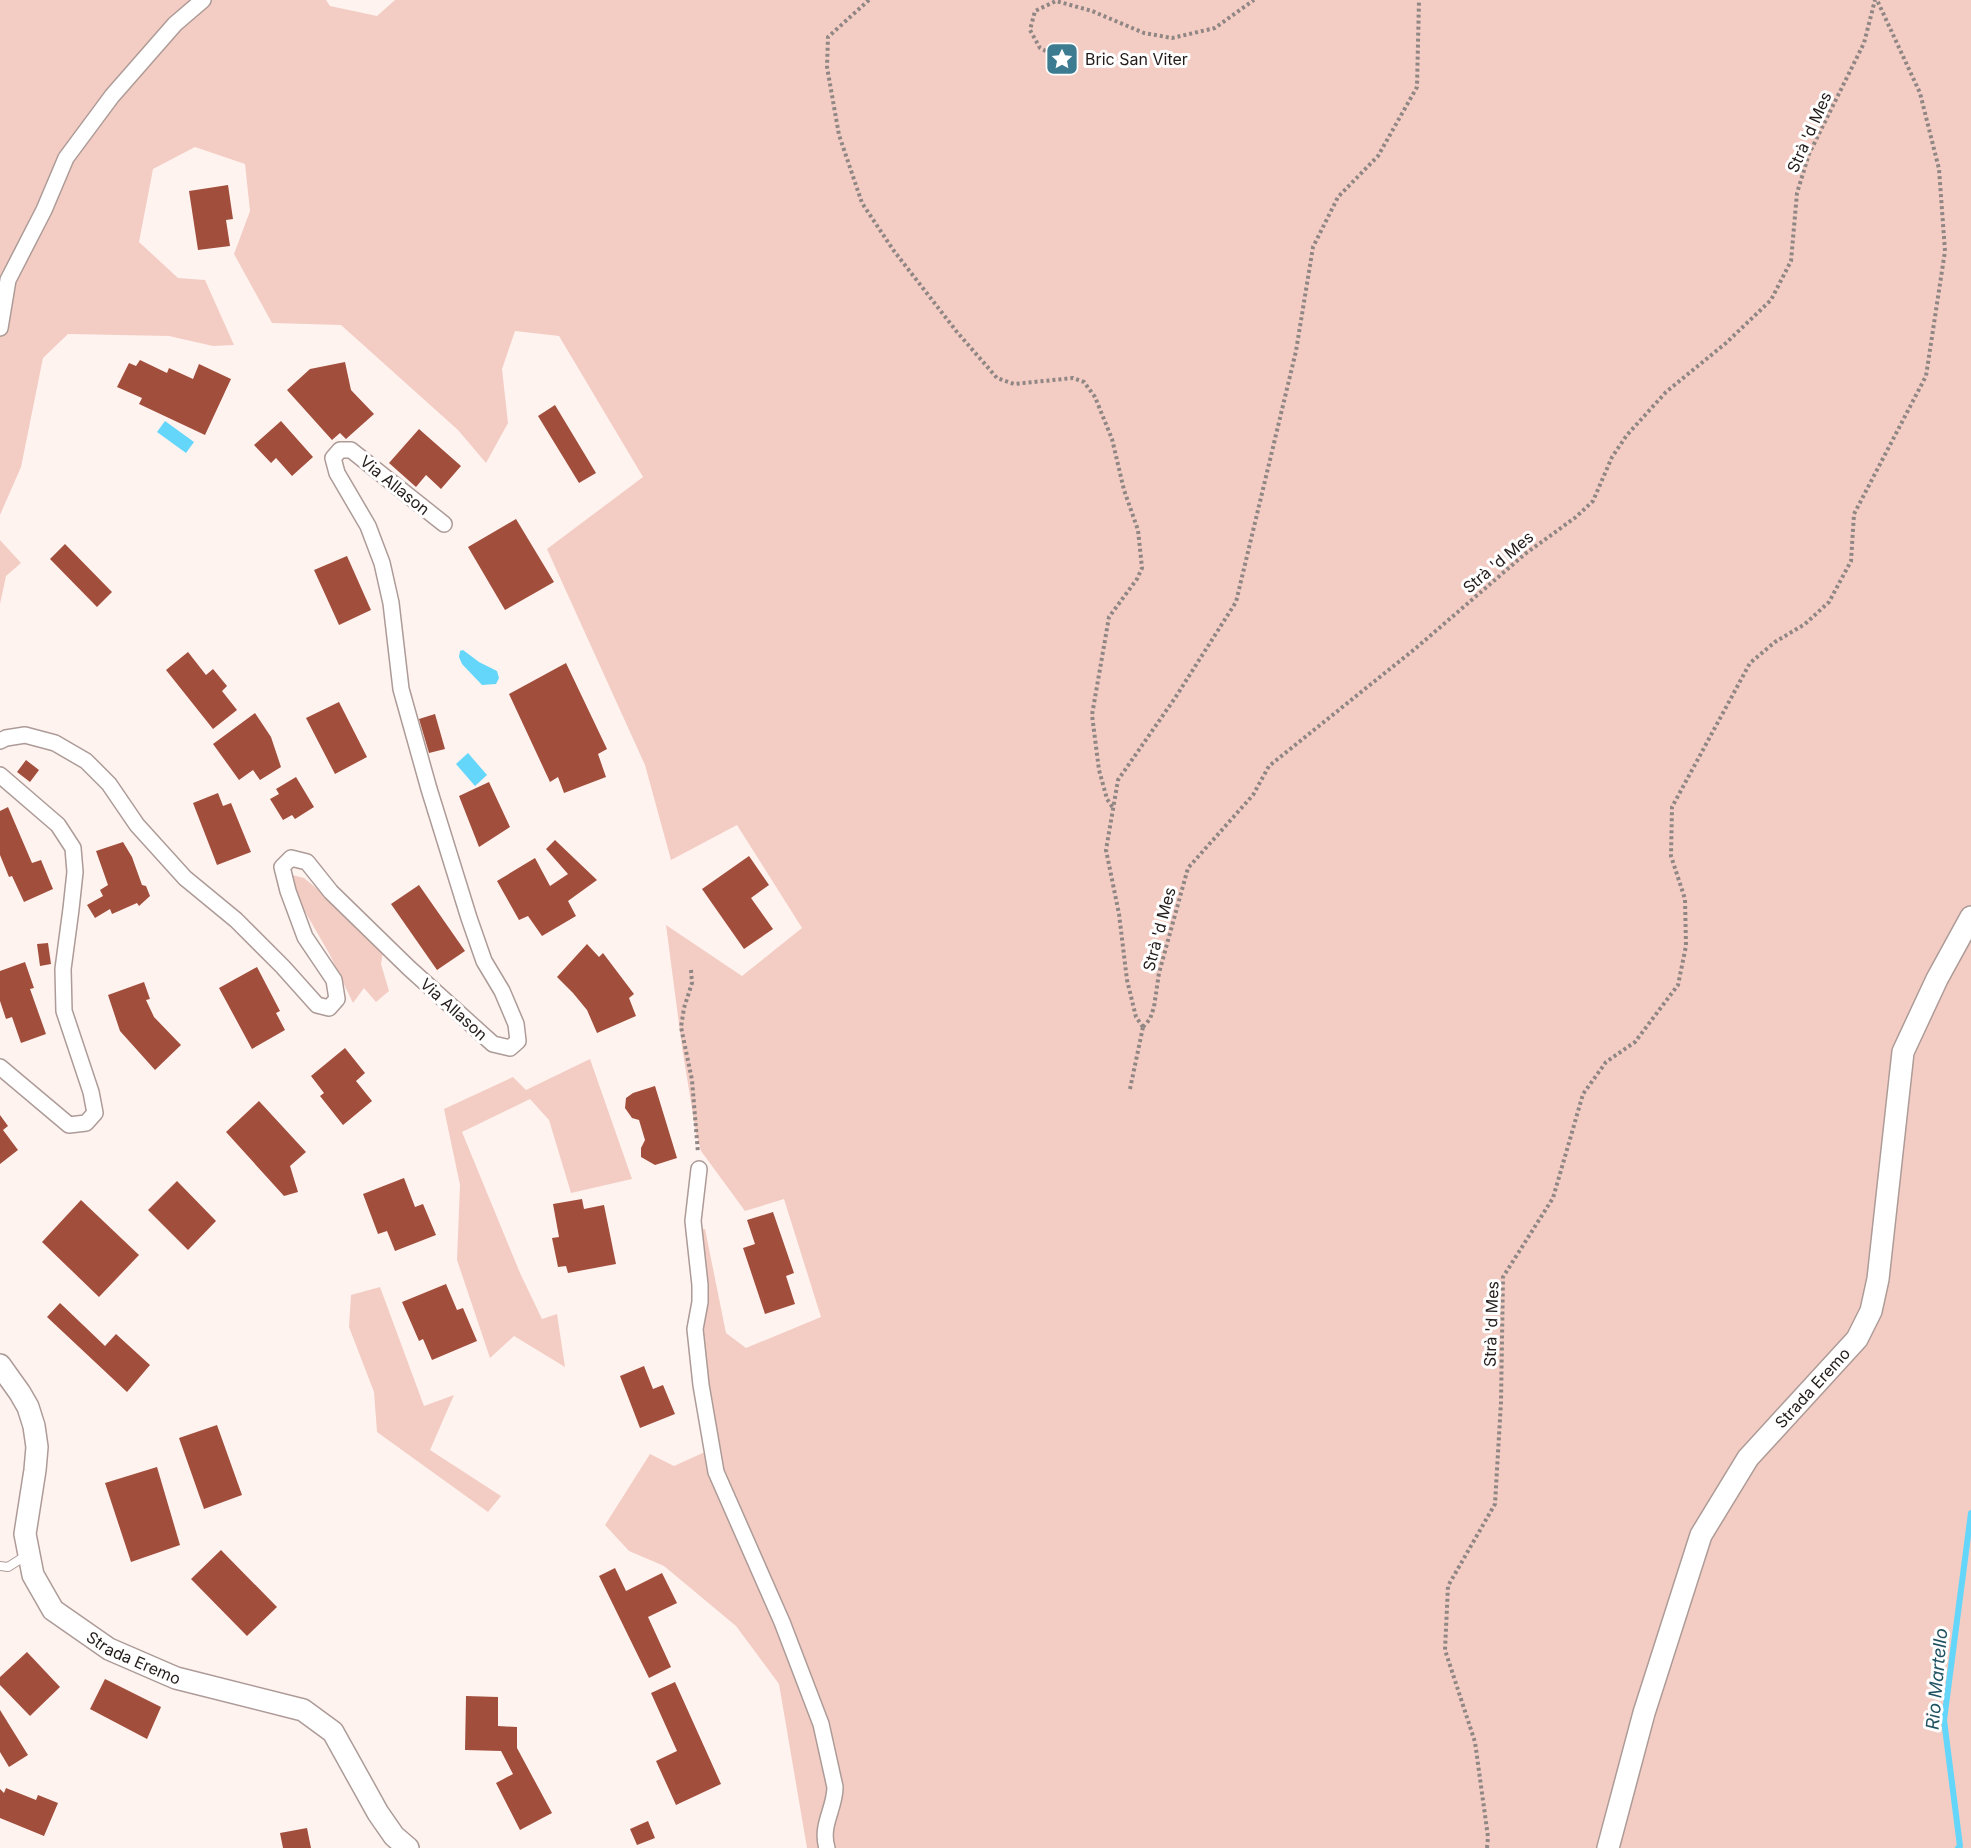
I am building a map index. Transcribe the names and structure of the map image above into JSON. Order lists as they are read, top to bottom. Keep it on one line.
{"streets":{"main road":["Strada Eremo"],"street":["Via Allason"],"path":["Strà 'd Mes"]},"water":["Rio Martello"],"places":{"place":["Bric San Viter"]}}
